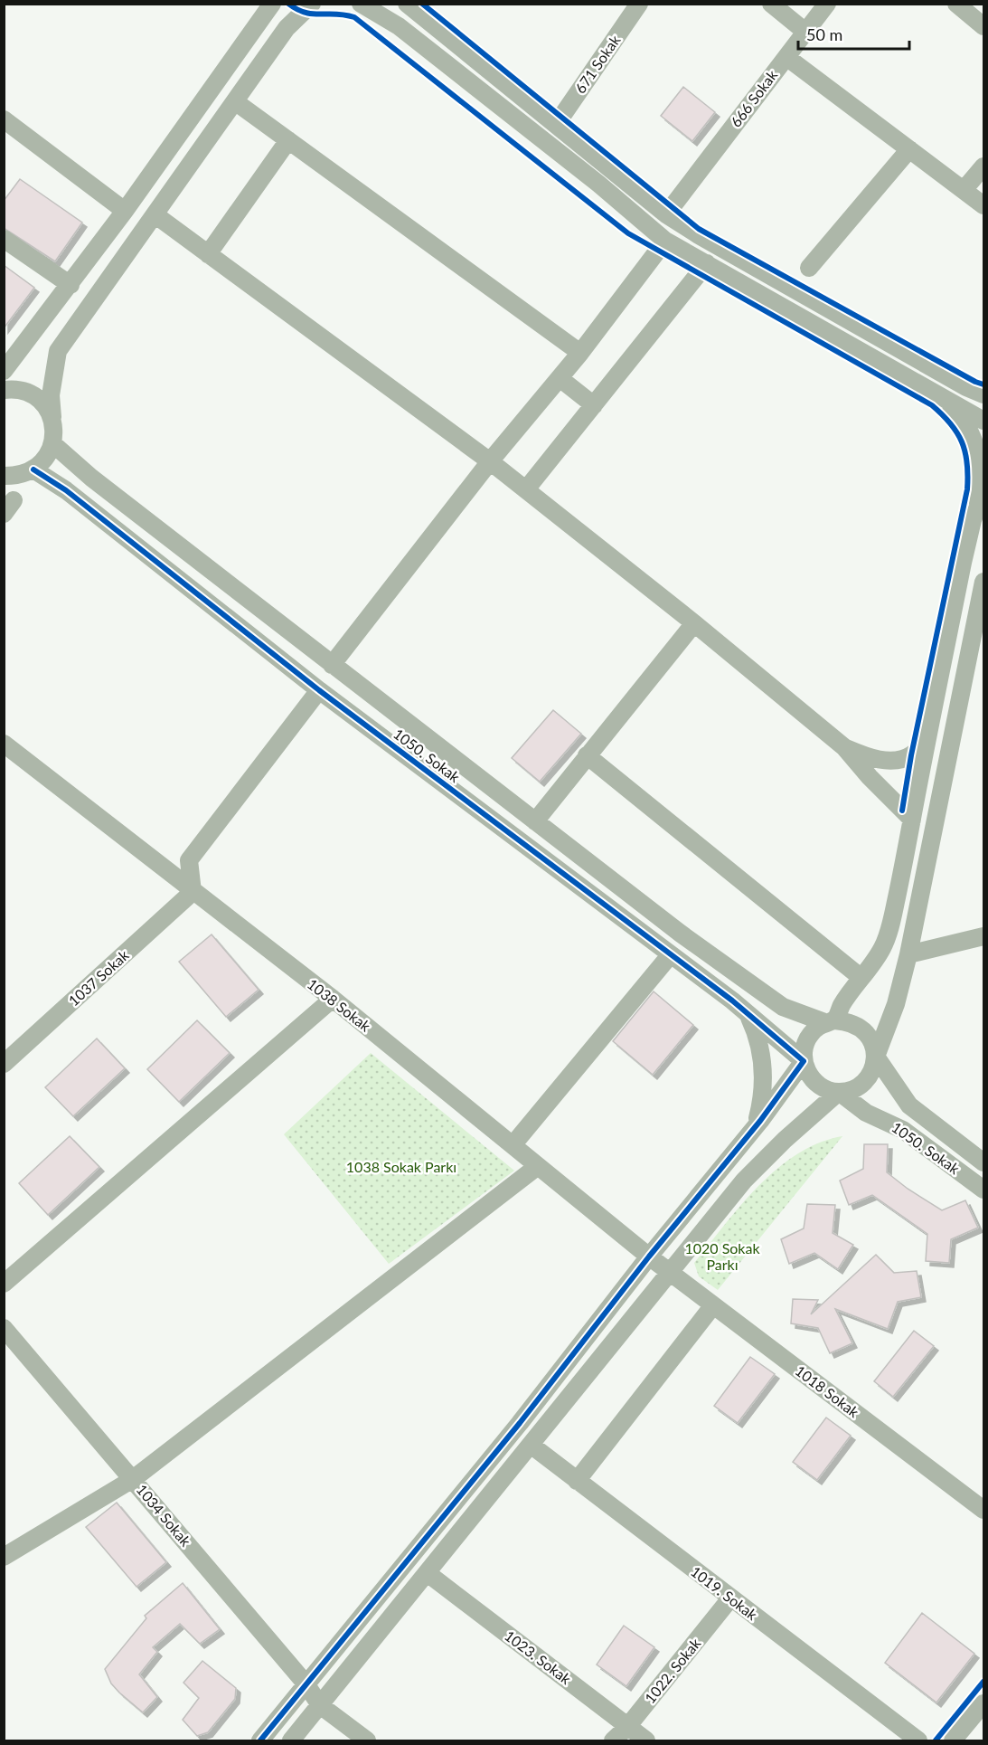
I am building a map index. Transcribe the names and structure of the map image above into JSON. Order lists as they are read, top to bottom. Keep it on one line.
{"streets":{"street":["671 Sokak","666 Sokak","1050. Sokak","1037 Sokak","1038 Sokak","1018 Sokak","1034 Sokak","1019. Sokak","1023. Sokak","1022. Sokak"]},"crossings":[["1037 Sokak","1038 Sokak"],["1038 Sokak","1018 Sokak"],["1019. Sokak","1022. Sokak"],["1023. Sokak","1022. Sokak"]],"parks":["1038 Sokak Parkı","1020 Sokak Parkı"],"scale_bar":"50 m"}
